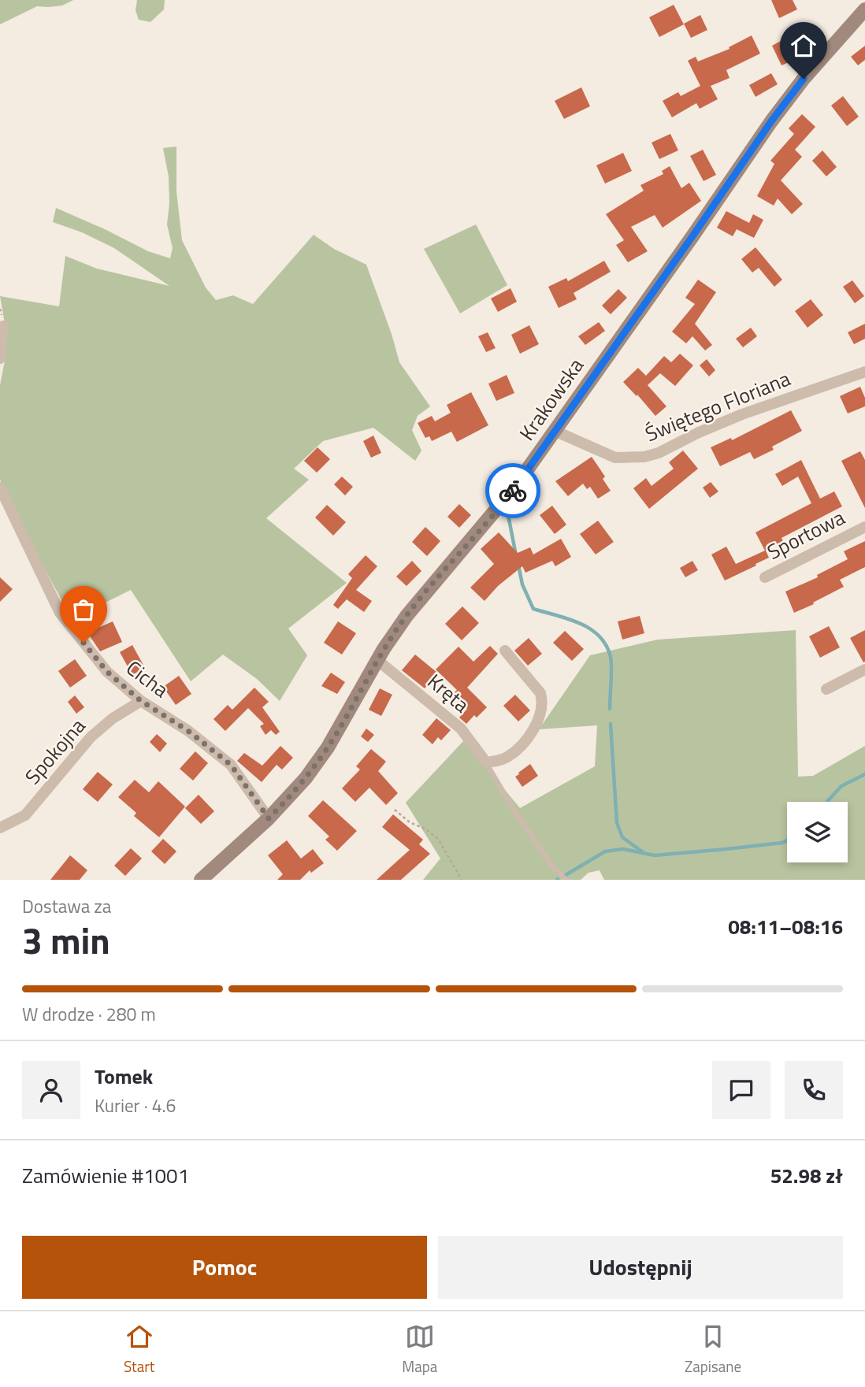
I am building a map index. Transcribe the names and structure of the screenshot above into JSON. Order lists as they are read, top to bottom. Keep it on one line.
{"streets":{"street":["Krakowska","Świętego Floriana","Sportowa","Cicha","Kręta","Spokojna"]},"crossings":[["Krakowska","Świętego Floriana"],["Krakowska","Cicha"],["Krakowska","Kręta"],["Cicha","Spokojna"]],"page":{"heading":["3 min","Dostawa za","08:11–08:16"],"panel":["Tomek","Kurier · 4.6","Zamówienie #1001","52.98 zł"],"bar":"W drodze · 280 m","buttons":["Pomoc","Udostępnij"],"tabs":["Start","Mapa","Zapisane"]}}
